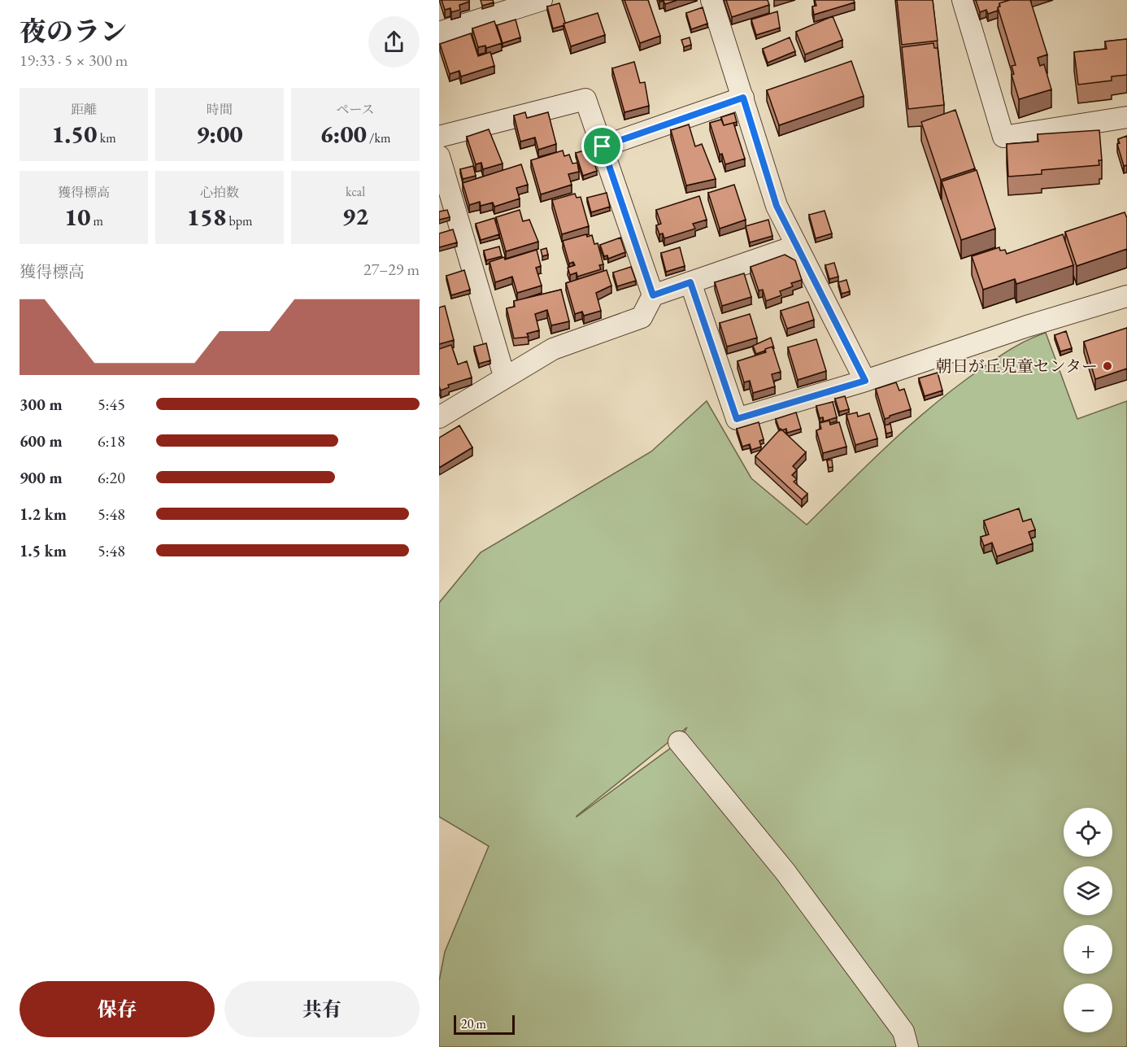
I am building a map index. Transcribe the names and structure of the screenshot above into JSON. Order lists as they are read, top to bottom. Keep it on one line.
{"places":["朝日が丘児童センター"],"scale_bar":"20 m","page":{"heading":["夜のラン","19:33 · 5 × 300 m"],"stats":[["距離","1.50 km"],["時間","9:00"],["ペース","6:00 /km"],["獲得標高","10 m"],["心拍数","158 bpm"],["kcal","92"]],"chart":["獲得標高","27–29 m"],"list":[{"name":"300 m","note":"5:45"},{"name":"600 m","note":"6:18"},{"name":"900 m","note":"6:20"},{"name":"1.2 km","note":"5:48"},{"name":"1.5 km","note":"5:48"}],"map_buttons":["+","−"],"buttons":["保存","共有"],"scale":"20 m"}}
